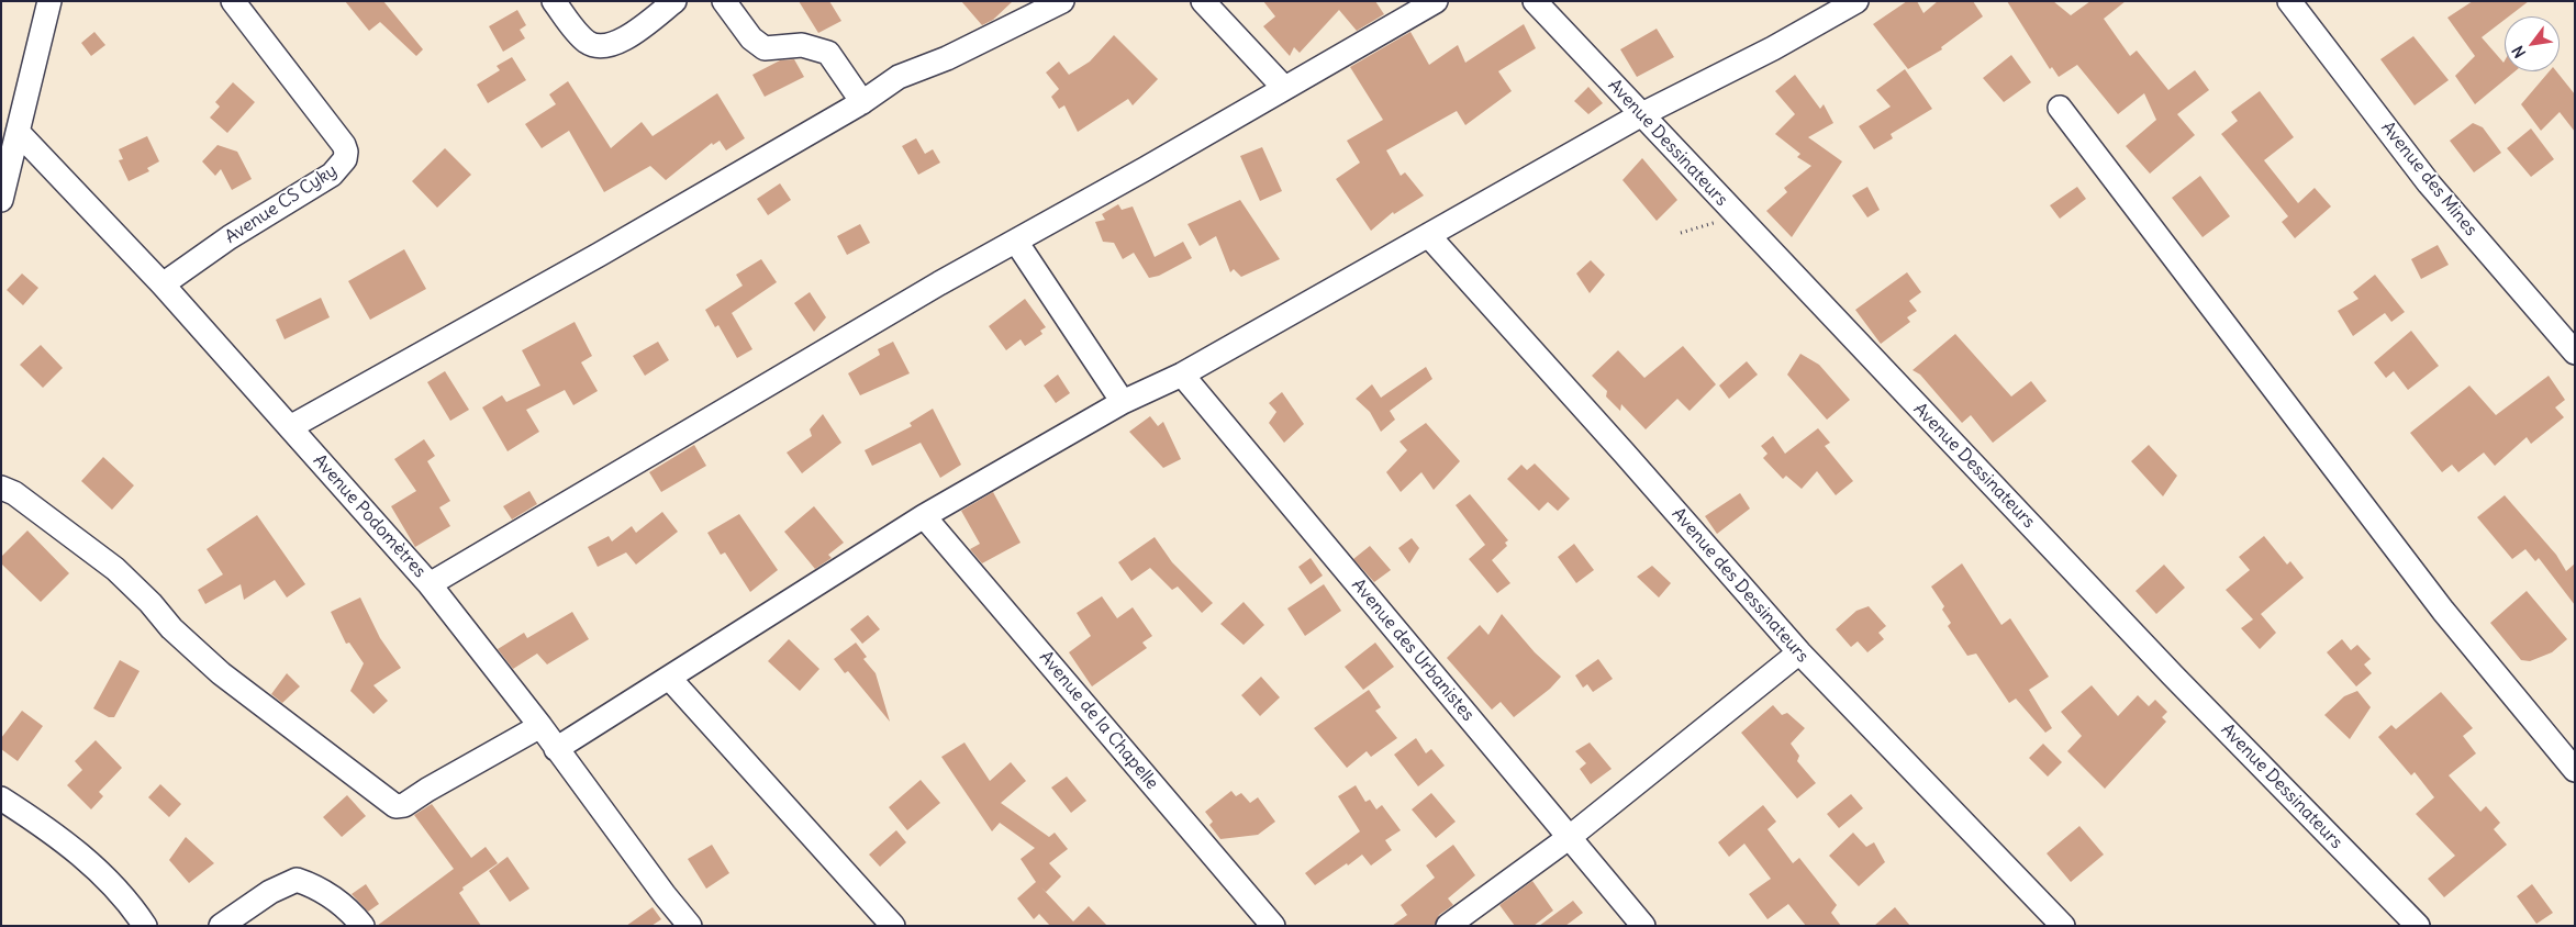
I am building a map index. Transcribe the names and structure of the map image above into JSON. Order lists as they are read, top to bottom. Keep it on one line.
{"streets":{"street":["Avenue Dessinateurs","Avenue des Mines","Avenue CS Cyky","Avenue Podomètres","Avenue des Dessinateurs","Avenue des Urbanistes","Avenue de la Chapelle"]},"crossings":[["Avenue CS Cyky","Avenue Podomètres"]],"north":"bottom left"}
